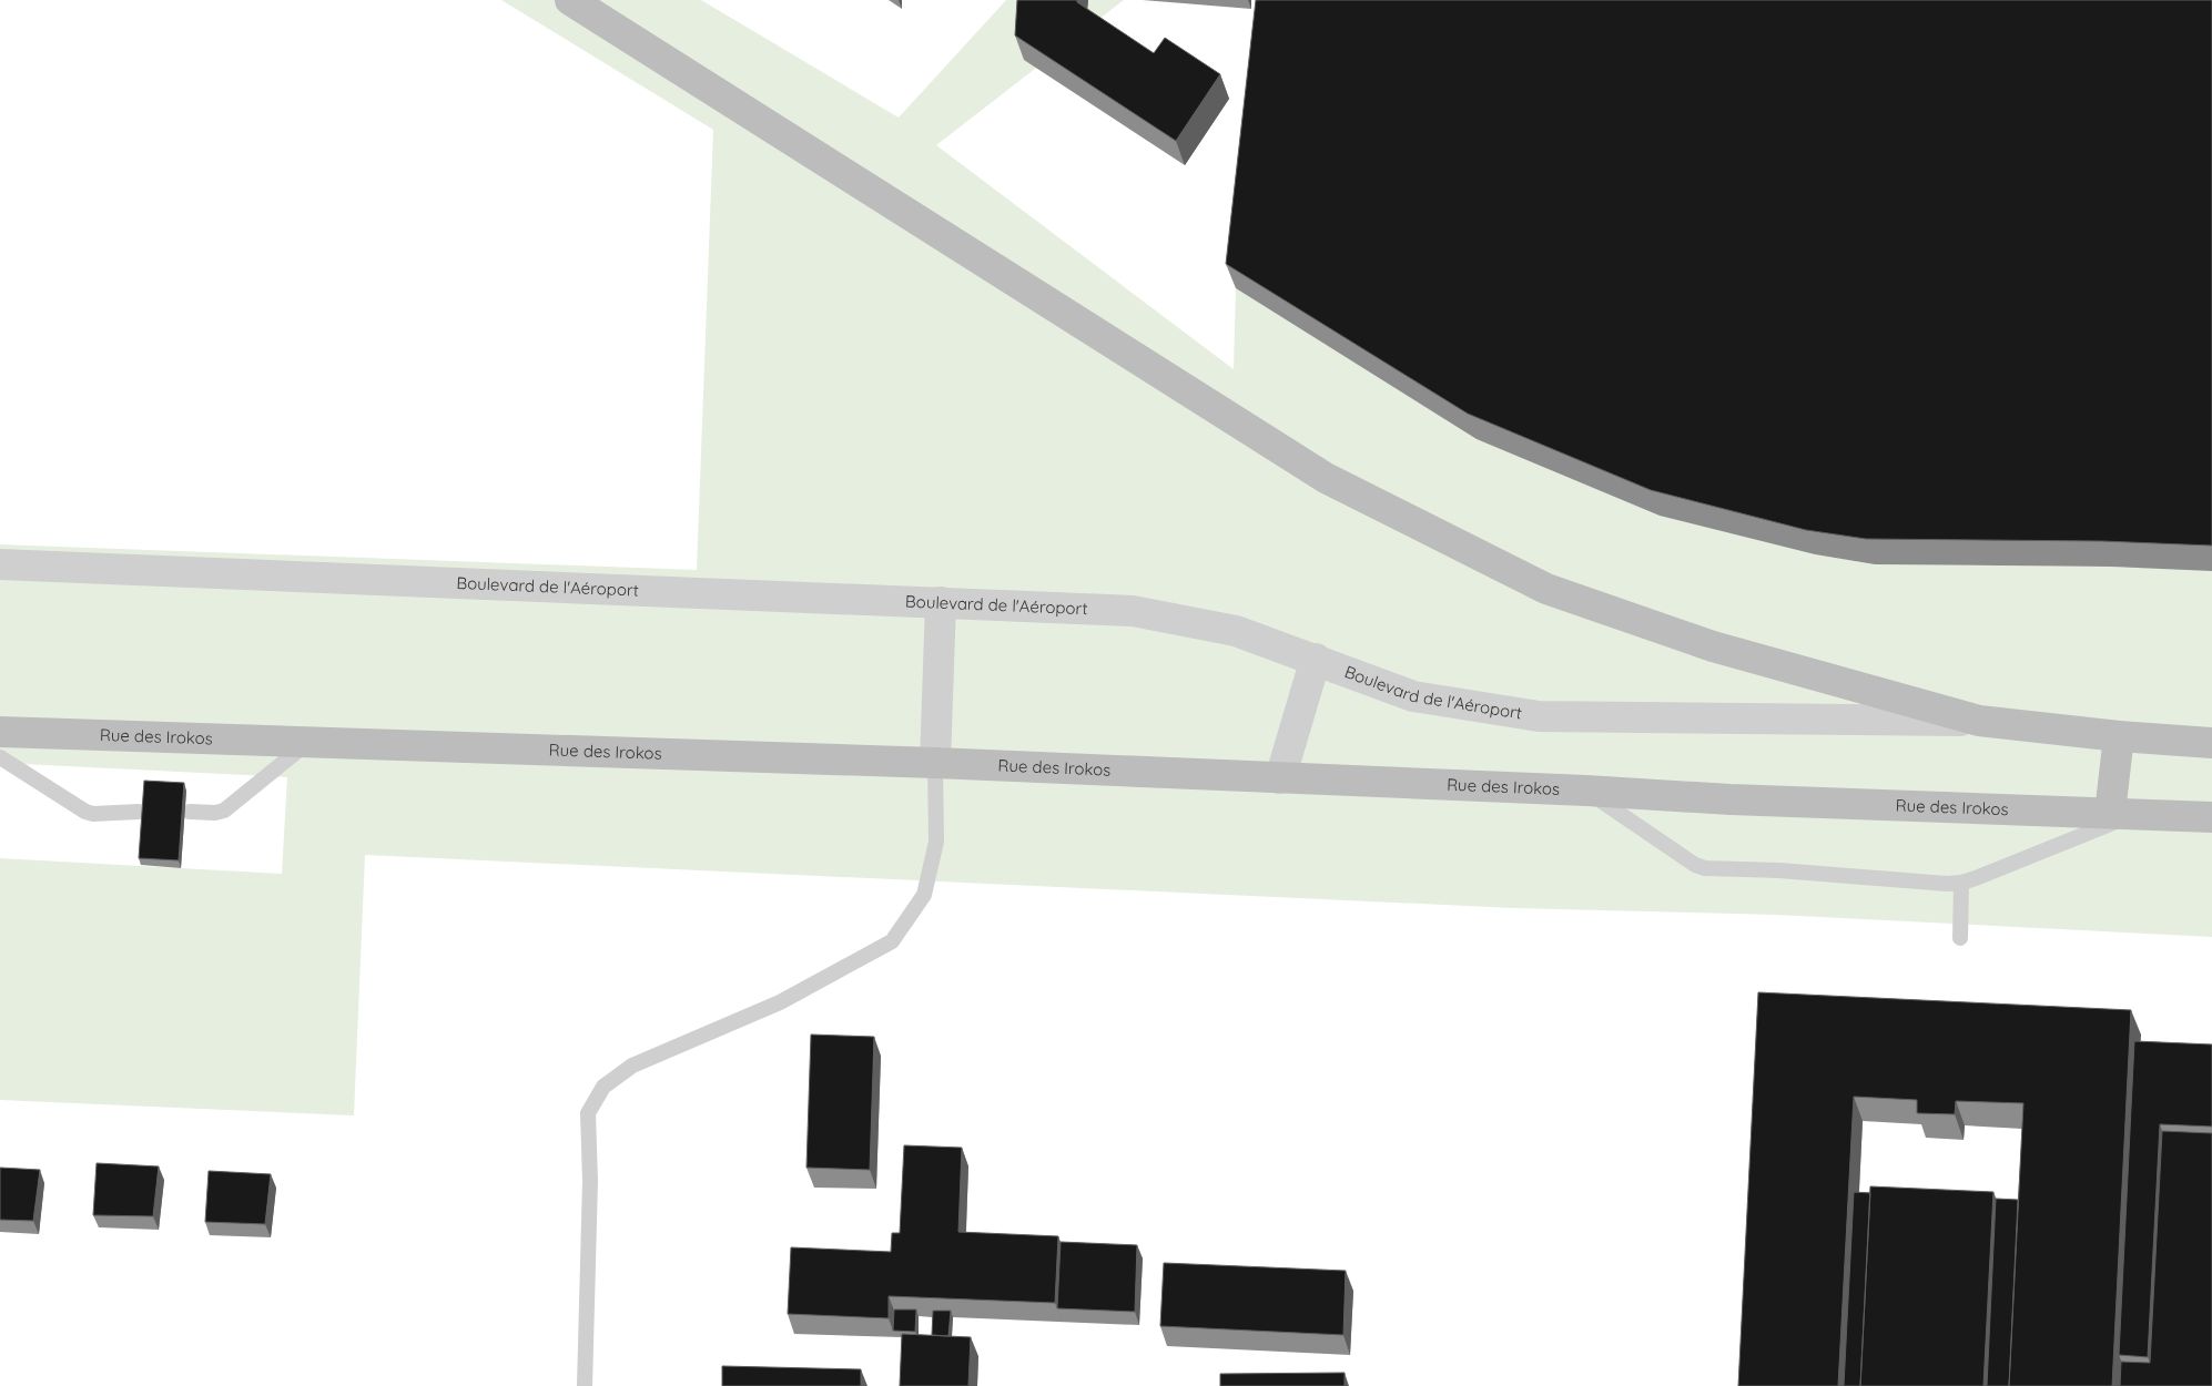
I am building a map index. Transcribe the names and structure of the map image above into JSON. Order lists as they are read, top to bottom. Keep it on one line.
{"streets":{"main road":["Rue des Irokos"],"street":["Boulevard de l'Aéroport"]}}
